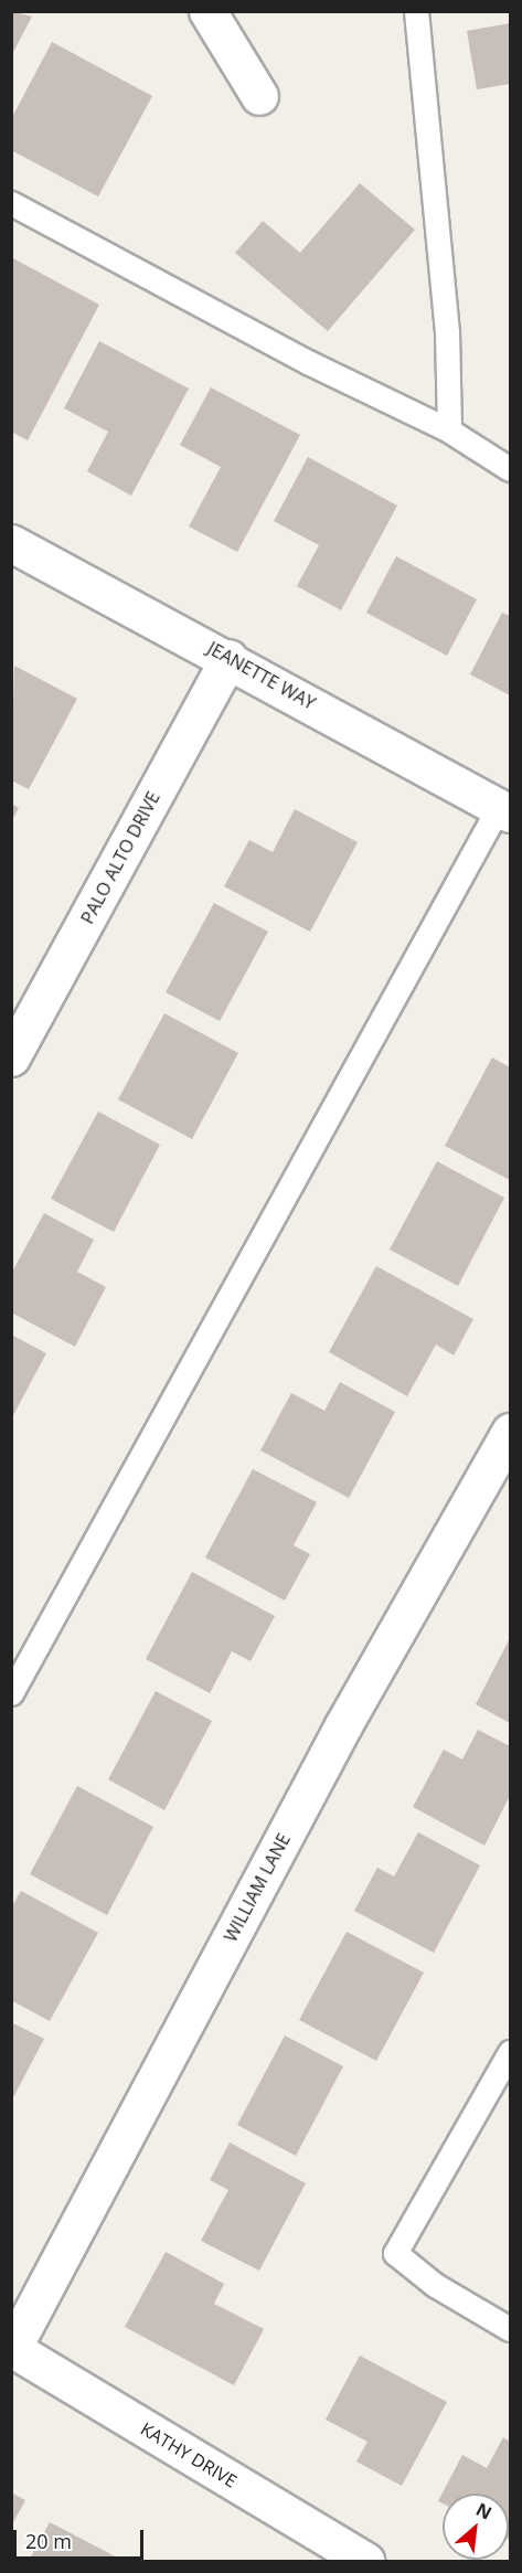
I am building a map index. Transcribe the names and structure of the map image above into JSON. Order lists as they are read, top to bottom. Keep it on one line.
{"streets":{"street":["JEANETTE WAY","PALO ALTO DRIVE","WILLIAM LANE","KATHY DRIVE"]},"crossings":[["JEANETTE WAY","PALO ALTO DRIVE"],["WILLIAM LANE","KATHY DRIVE"]],"scale_bar":"20 m","north":"top right"}
